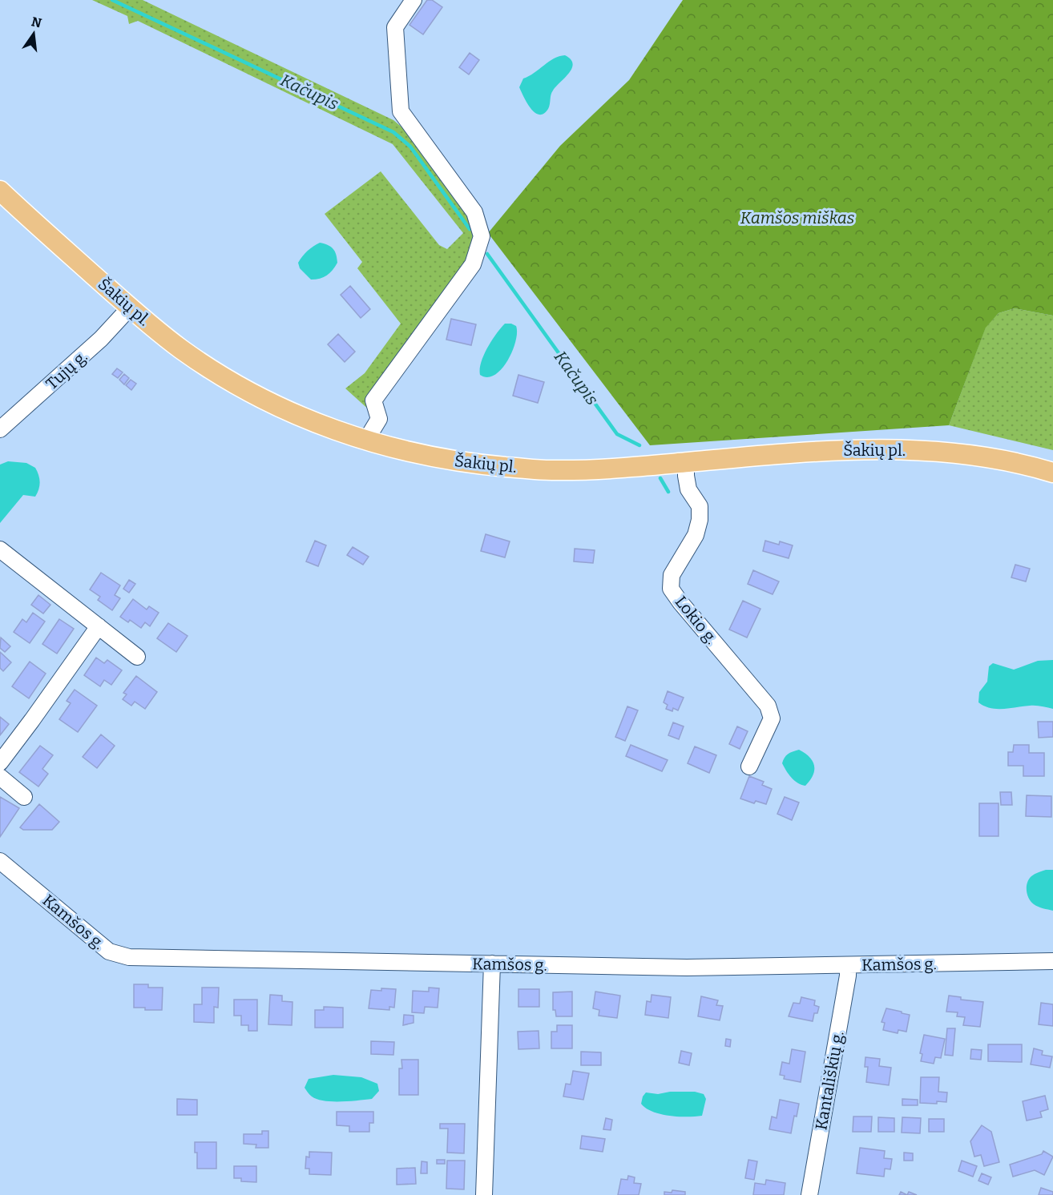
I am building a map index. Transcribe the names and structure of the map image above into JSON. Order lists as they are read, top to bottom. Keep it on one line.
{"streets":{"main road":["Šakių pl."],"street":["Tujų g.","Lokio g.","Kamšos g.","Kantališkių g."]},"crossings":[["Šakių pl.","Tujų g."],["Šakių pl.","Lokio g."],["Kamšos g.","Kantališkių g."]],"water":["Kačupis"],"parks":["Kamšos miškas"],"north":"top"}
